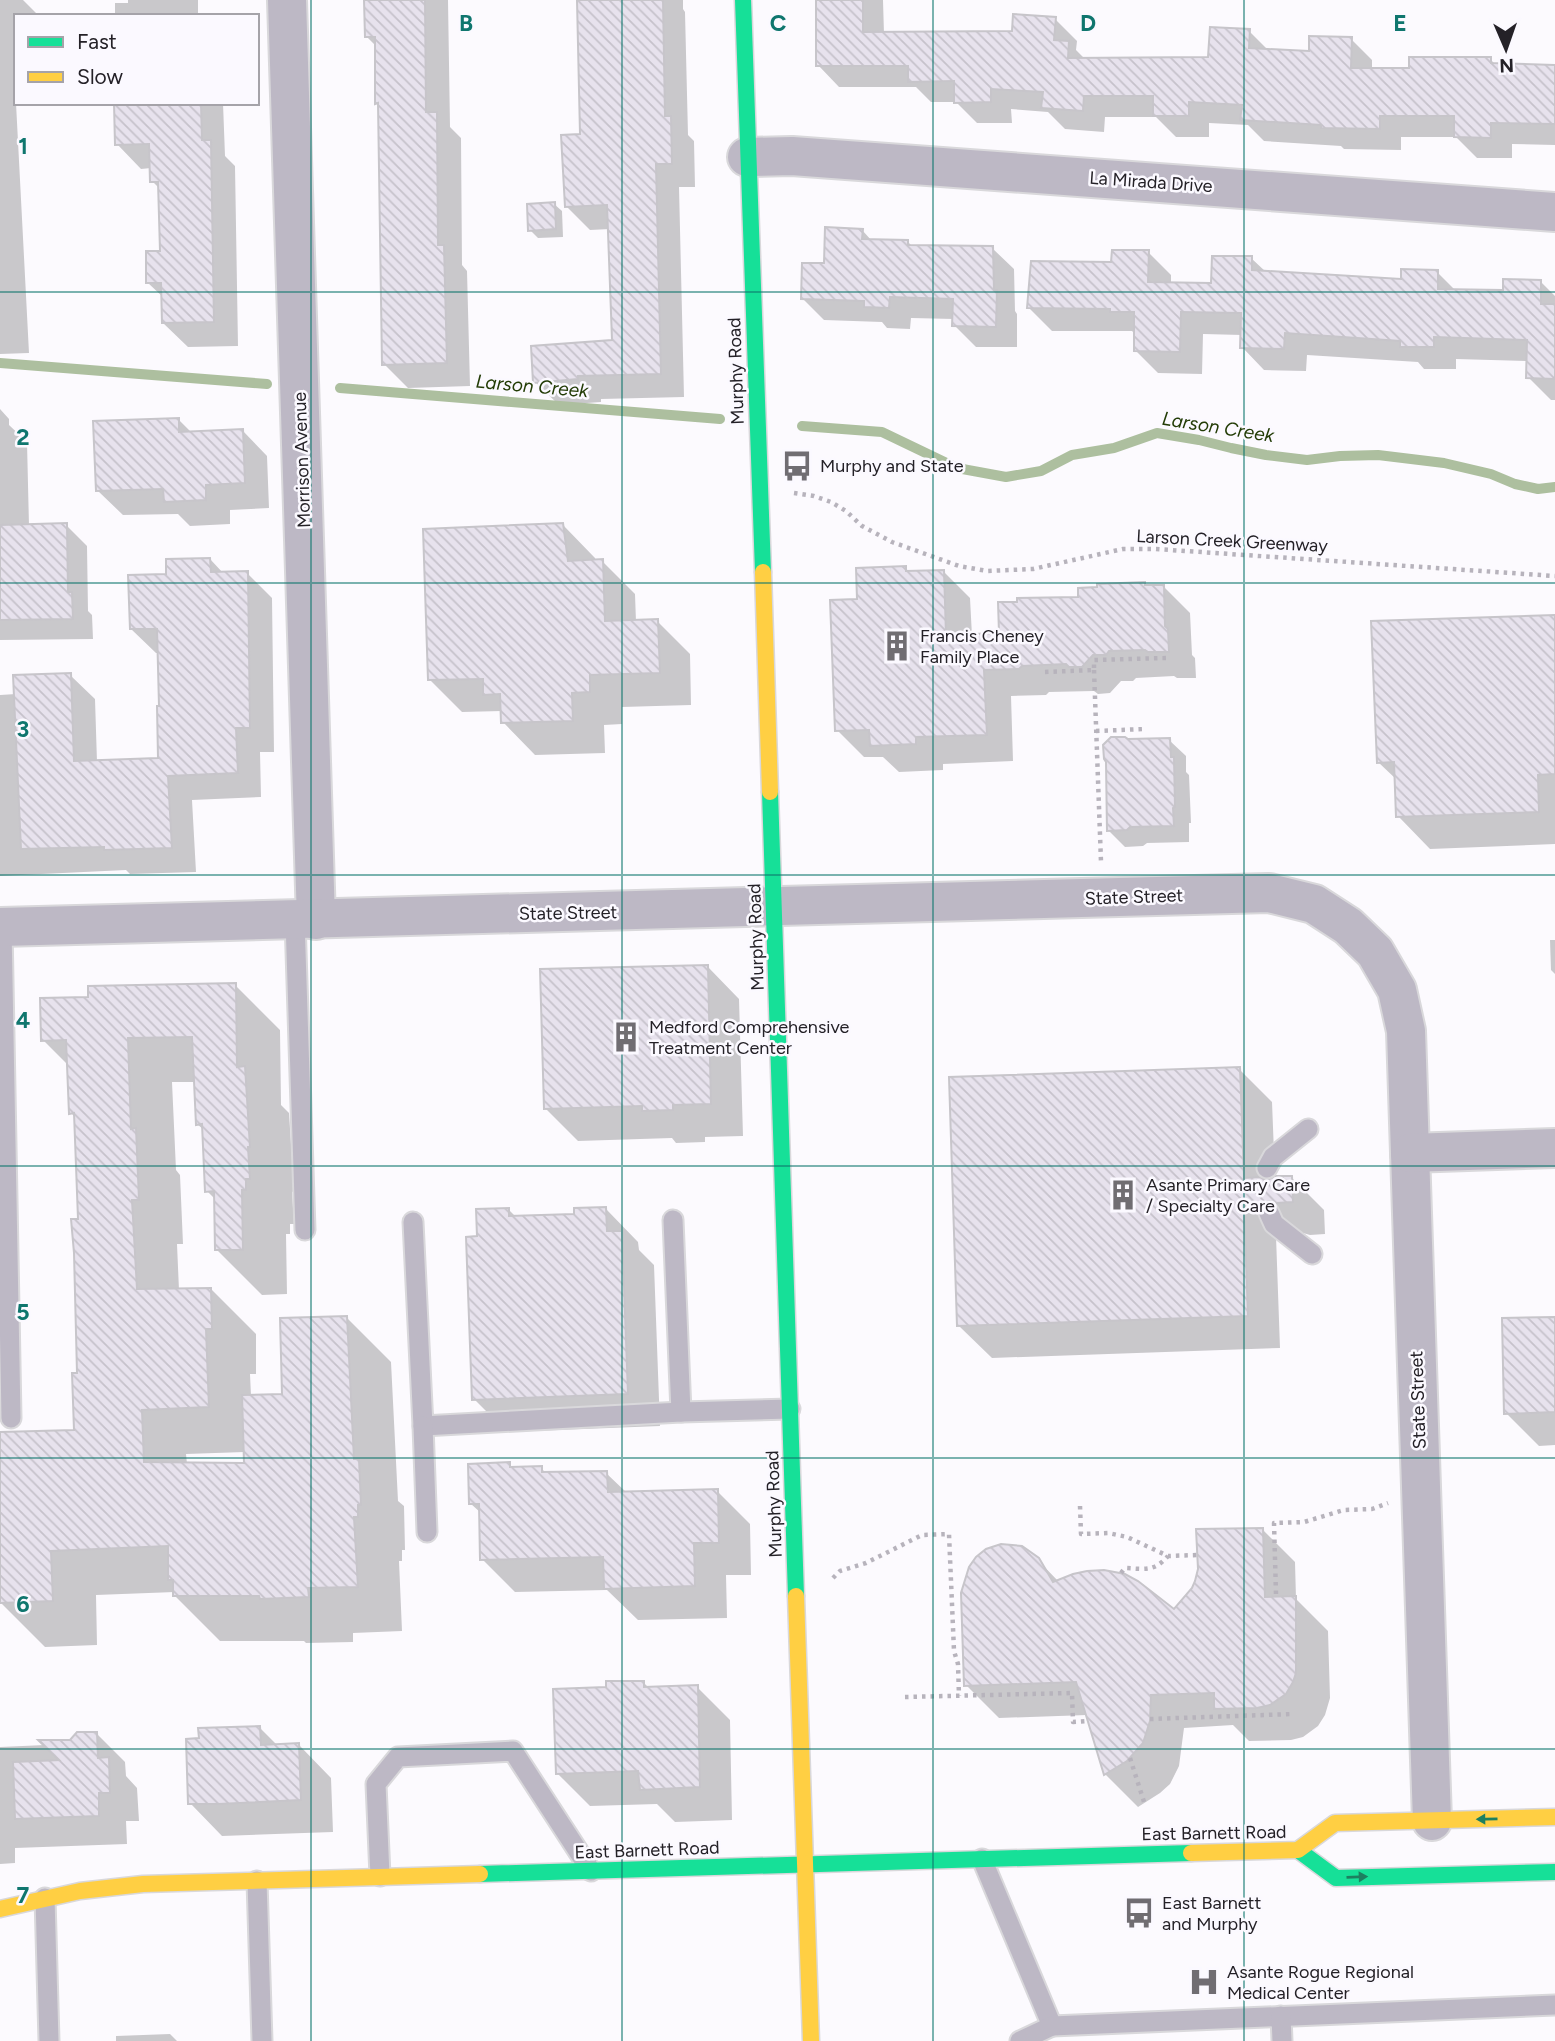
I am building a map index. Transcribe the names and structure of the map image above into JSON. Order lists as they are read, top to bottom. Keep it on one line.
{"streets":{"street":["La Mirada Drive","Murphy Road","Morrison Avenue","State Street","East Barnett Road"],"path":["Larson Creek Greenway"]},"crossings":[["La Mirada Drive","Murphy Road"],["Murphy Road","Larson Creek Greenway"],["Murphy Road","State Street"],["Murphy Road","East Barnett Road"],["Morrison Avenue","State Street"],["State Street","East Barnett Road"]],"water":["Larson Creek"],"places":{"bus stop":["Murphy and State","East Barnett and Murphy"],"building":["Francis Cheney Family Place","Medford Comprehensive Treatment Center","Asante Primary Care / Specialty Care"],"hospital":["Asante Rogue Regional Medical Center"]},"legend":["Fast","Slow"],"north":"bottom","grid":{"columns":["B","C","D","E"],"rows":["1","2","3","4","5","6","7"]}}
